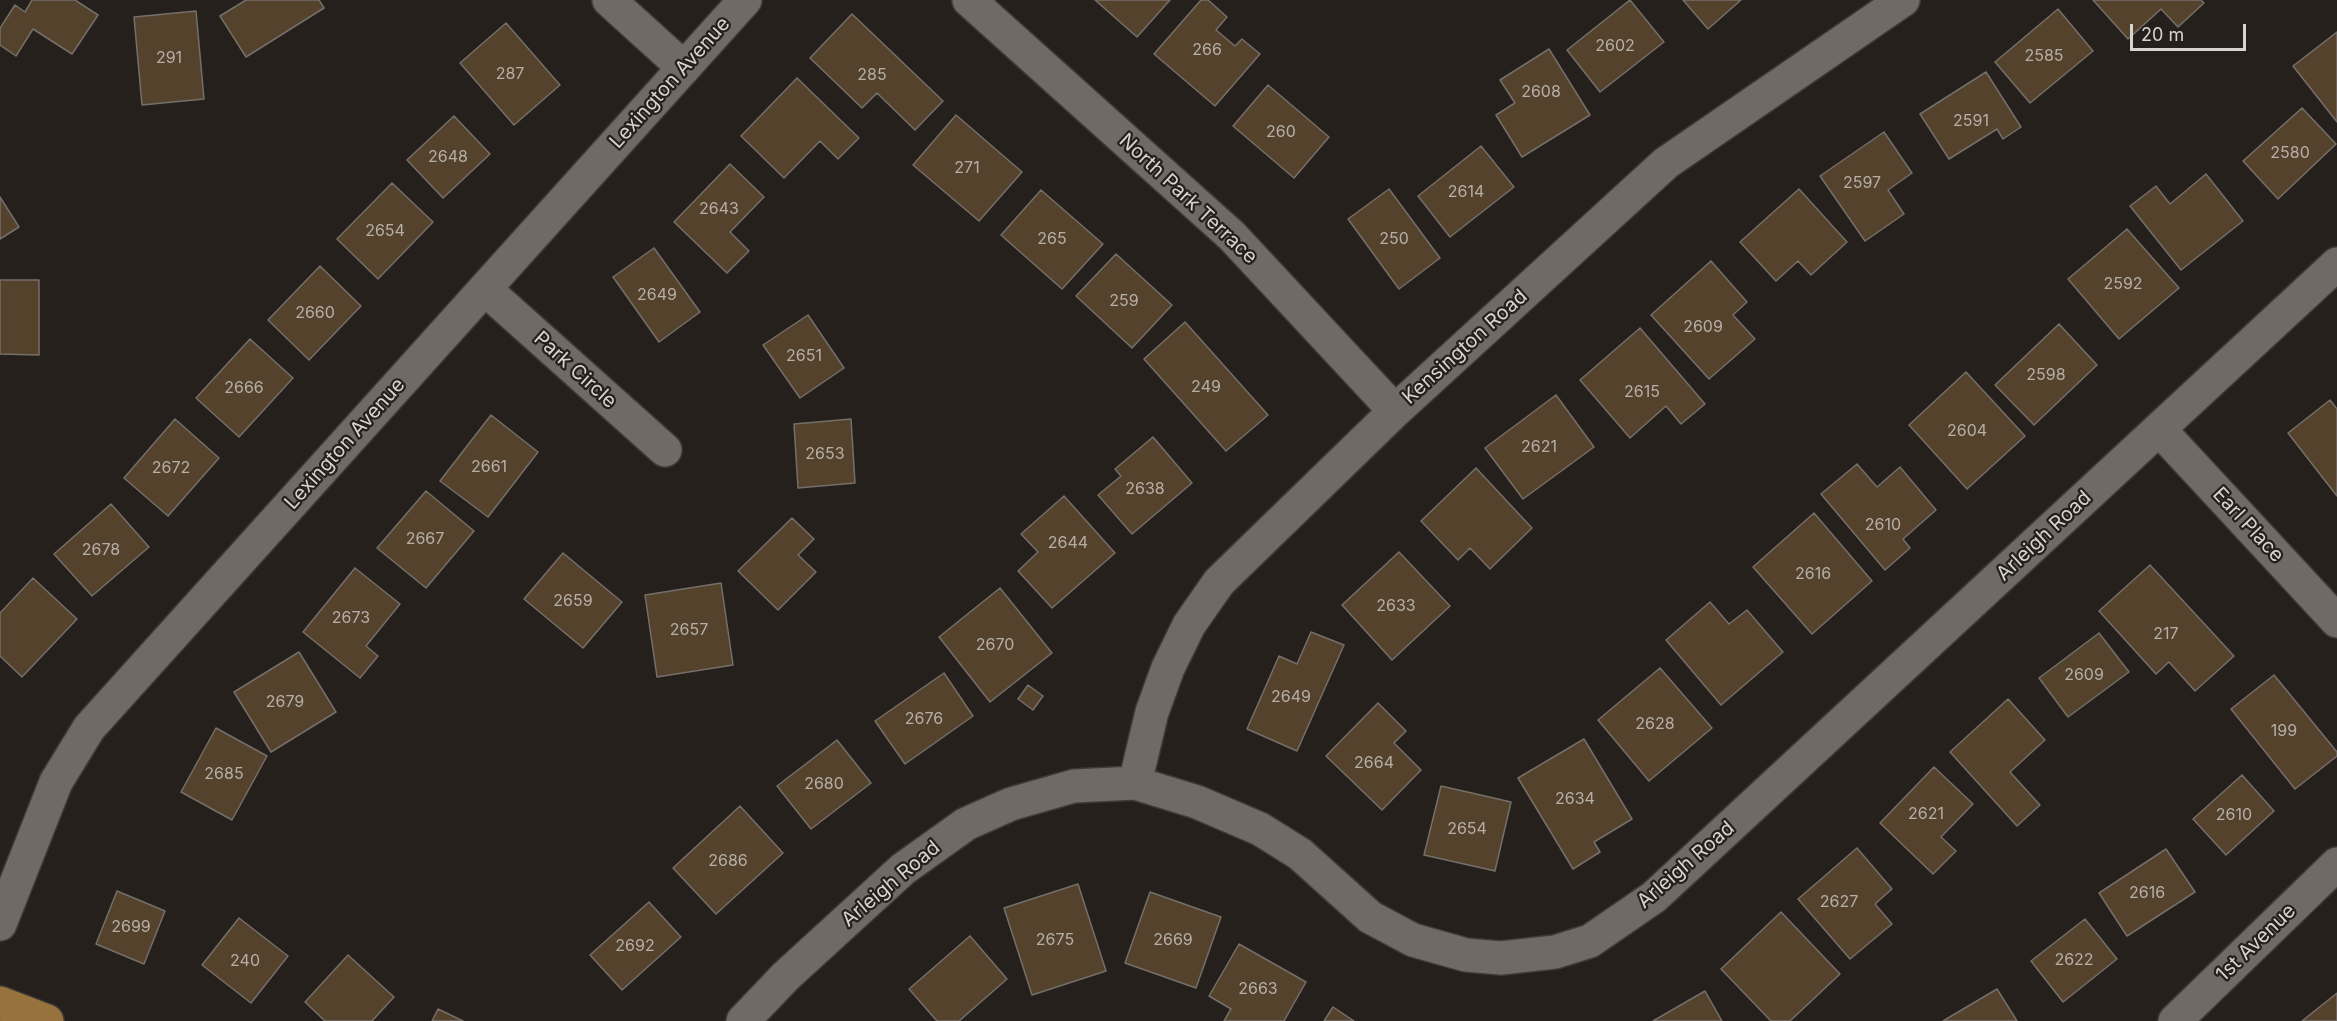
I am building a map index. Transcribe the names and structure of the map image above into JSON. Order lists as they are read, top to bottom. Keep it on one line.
{"streets":{"street":["Lexington Avenue","North Park Terrace","Kensington Road","Park Circle","Earl Place","Arleigh Road","1st Avenue"]},"crossings":[["Lexington Avenue","Park Circle"],["North Park Terrace","Kensington Road"],["Kensington Road","Arleigh Road"],["Earl Place","Arleigh Road"]],"house_numbers":["2602","266","2585","291","287","285","2608","2591","260","2580","2648","271","2597","2614","2643","2654","265","250","2592","2649","259","2660","2609","2651","2598","249","2666","2615","2604","2621","2653","2661","2672","2638","2610","2667","2644","2678","2616","2659","2633","2673","2657","217","2670","2609","2649","2679","2676","2628","199","2664","2685","2680","2634","2621","2610","2654","2686","2616","2627","2699","2675","2669","2692","2622","240","2663"],"scale_bar":"20 m"}
